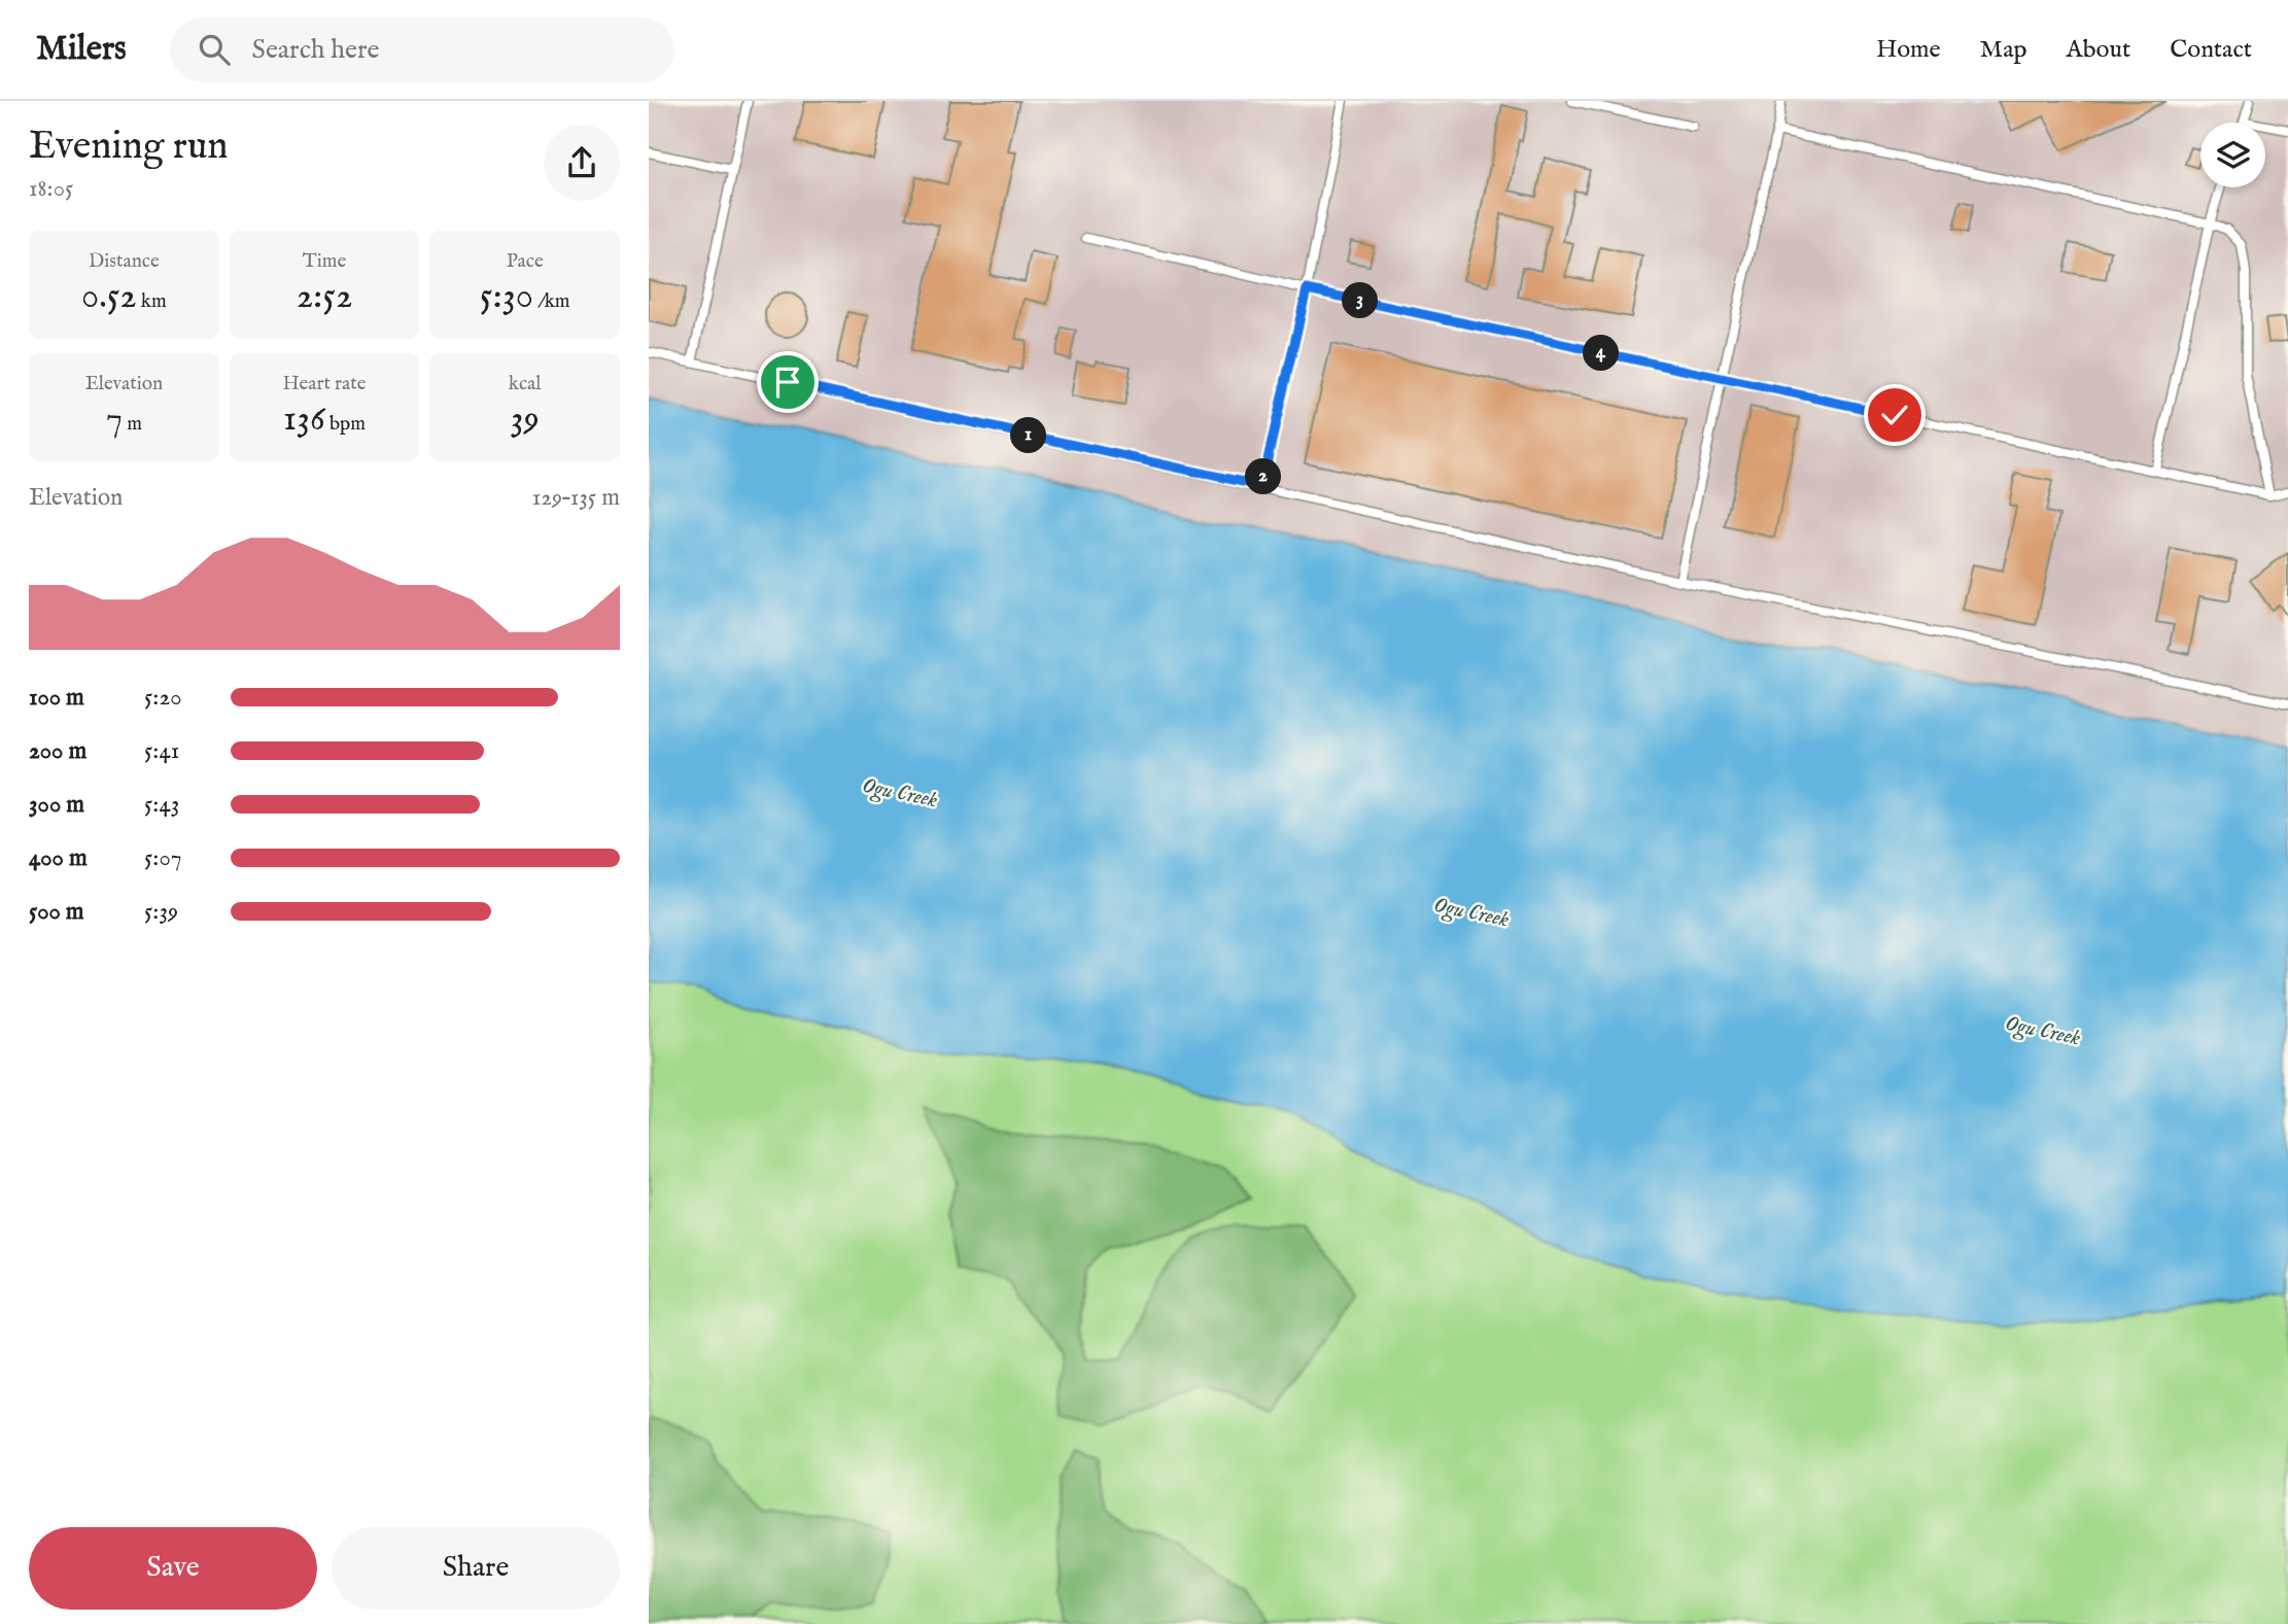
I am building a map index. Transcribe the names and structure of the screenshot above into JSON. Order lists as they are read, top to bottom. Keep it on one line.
{"water":["Ogu Creek"],"page":{"header":"Milers","search":"Search here","nav":["Home","Map","About","Contact"],"heading":["Evening run","18:05"],"stats":[["Distance","0.52 km"],["Time","2:52"],["Pace","5:30 /km"],["Elevation","7 m"],["Heart rate","136 bpm"],["kcal","39"]],"pins":["3","4","1","2"],"chart":["Elevation","129–135 m"],"list":[{"name":"100 m","note":"5:20"},{"name":"200 m","note":"5:41"},{"name":"300 m","note":"5:43"},{"name":"400 m","note":"5:07"},{"name":"500 m","note":"5:39"}],"buttons":["Save","Share"]}}
